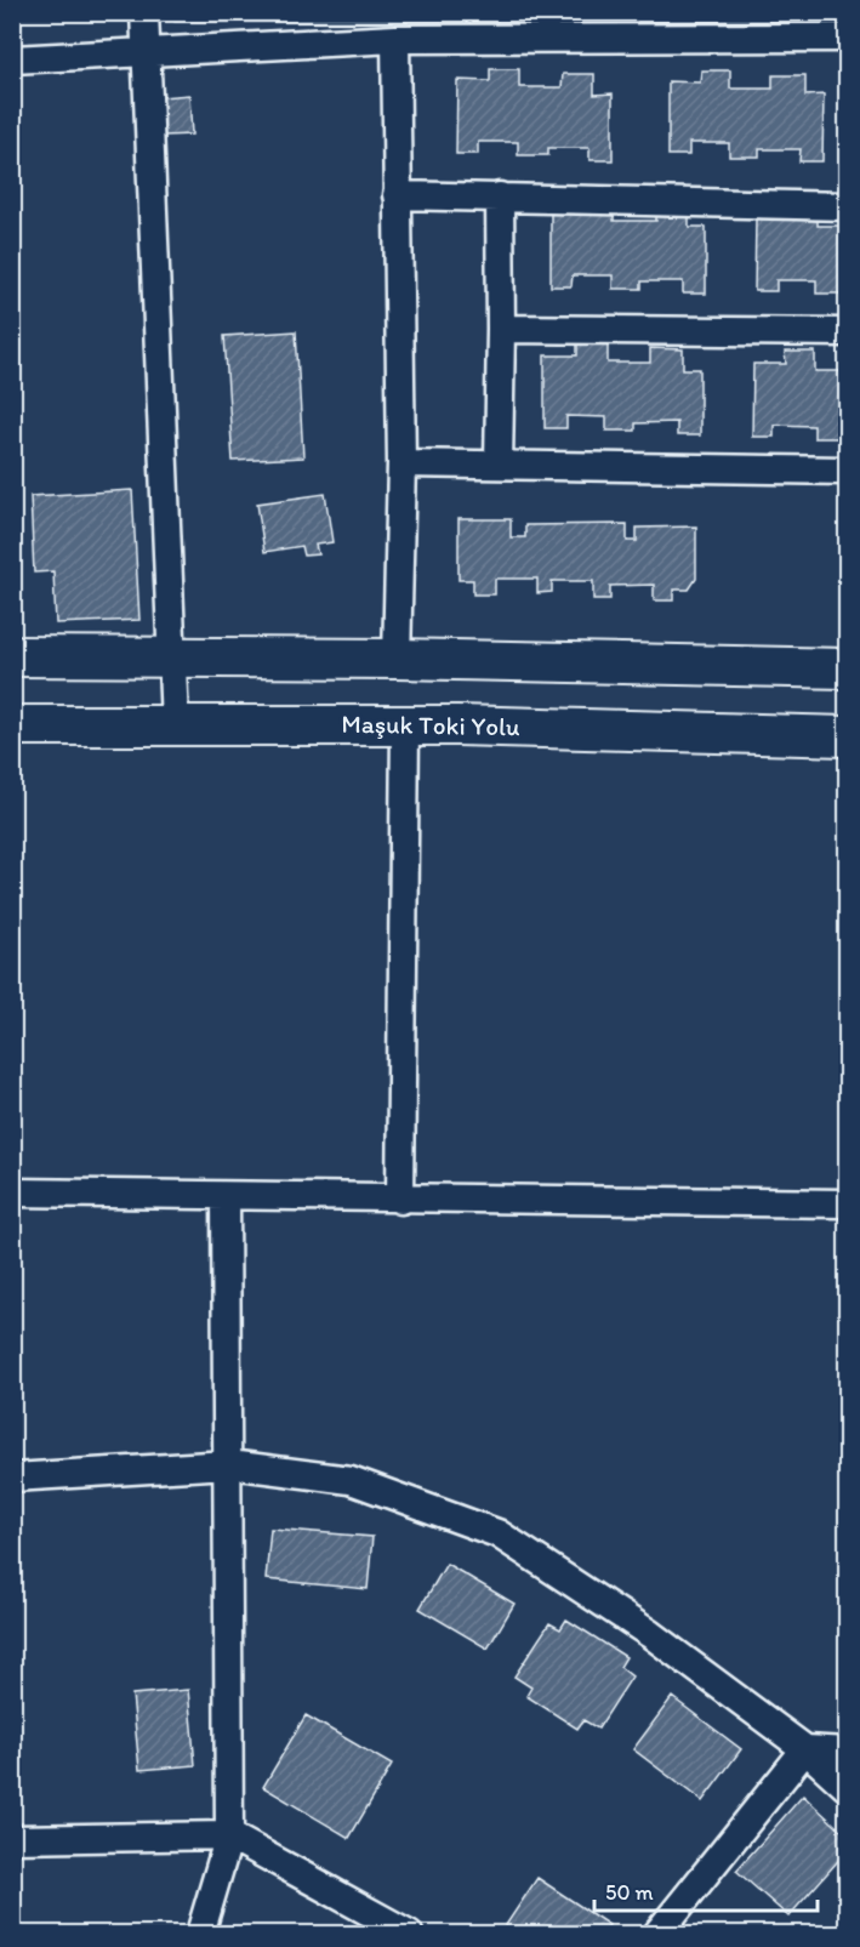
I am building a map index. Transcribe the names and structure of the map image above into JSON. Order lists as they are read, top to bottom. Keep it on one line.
{"streets":{"main road":["Maşuk Toki Yolu"]},"scale_bar":"50 m"}
